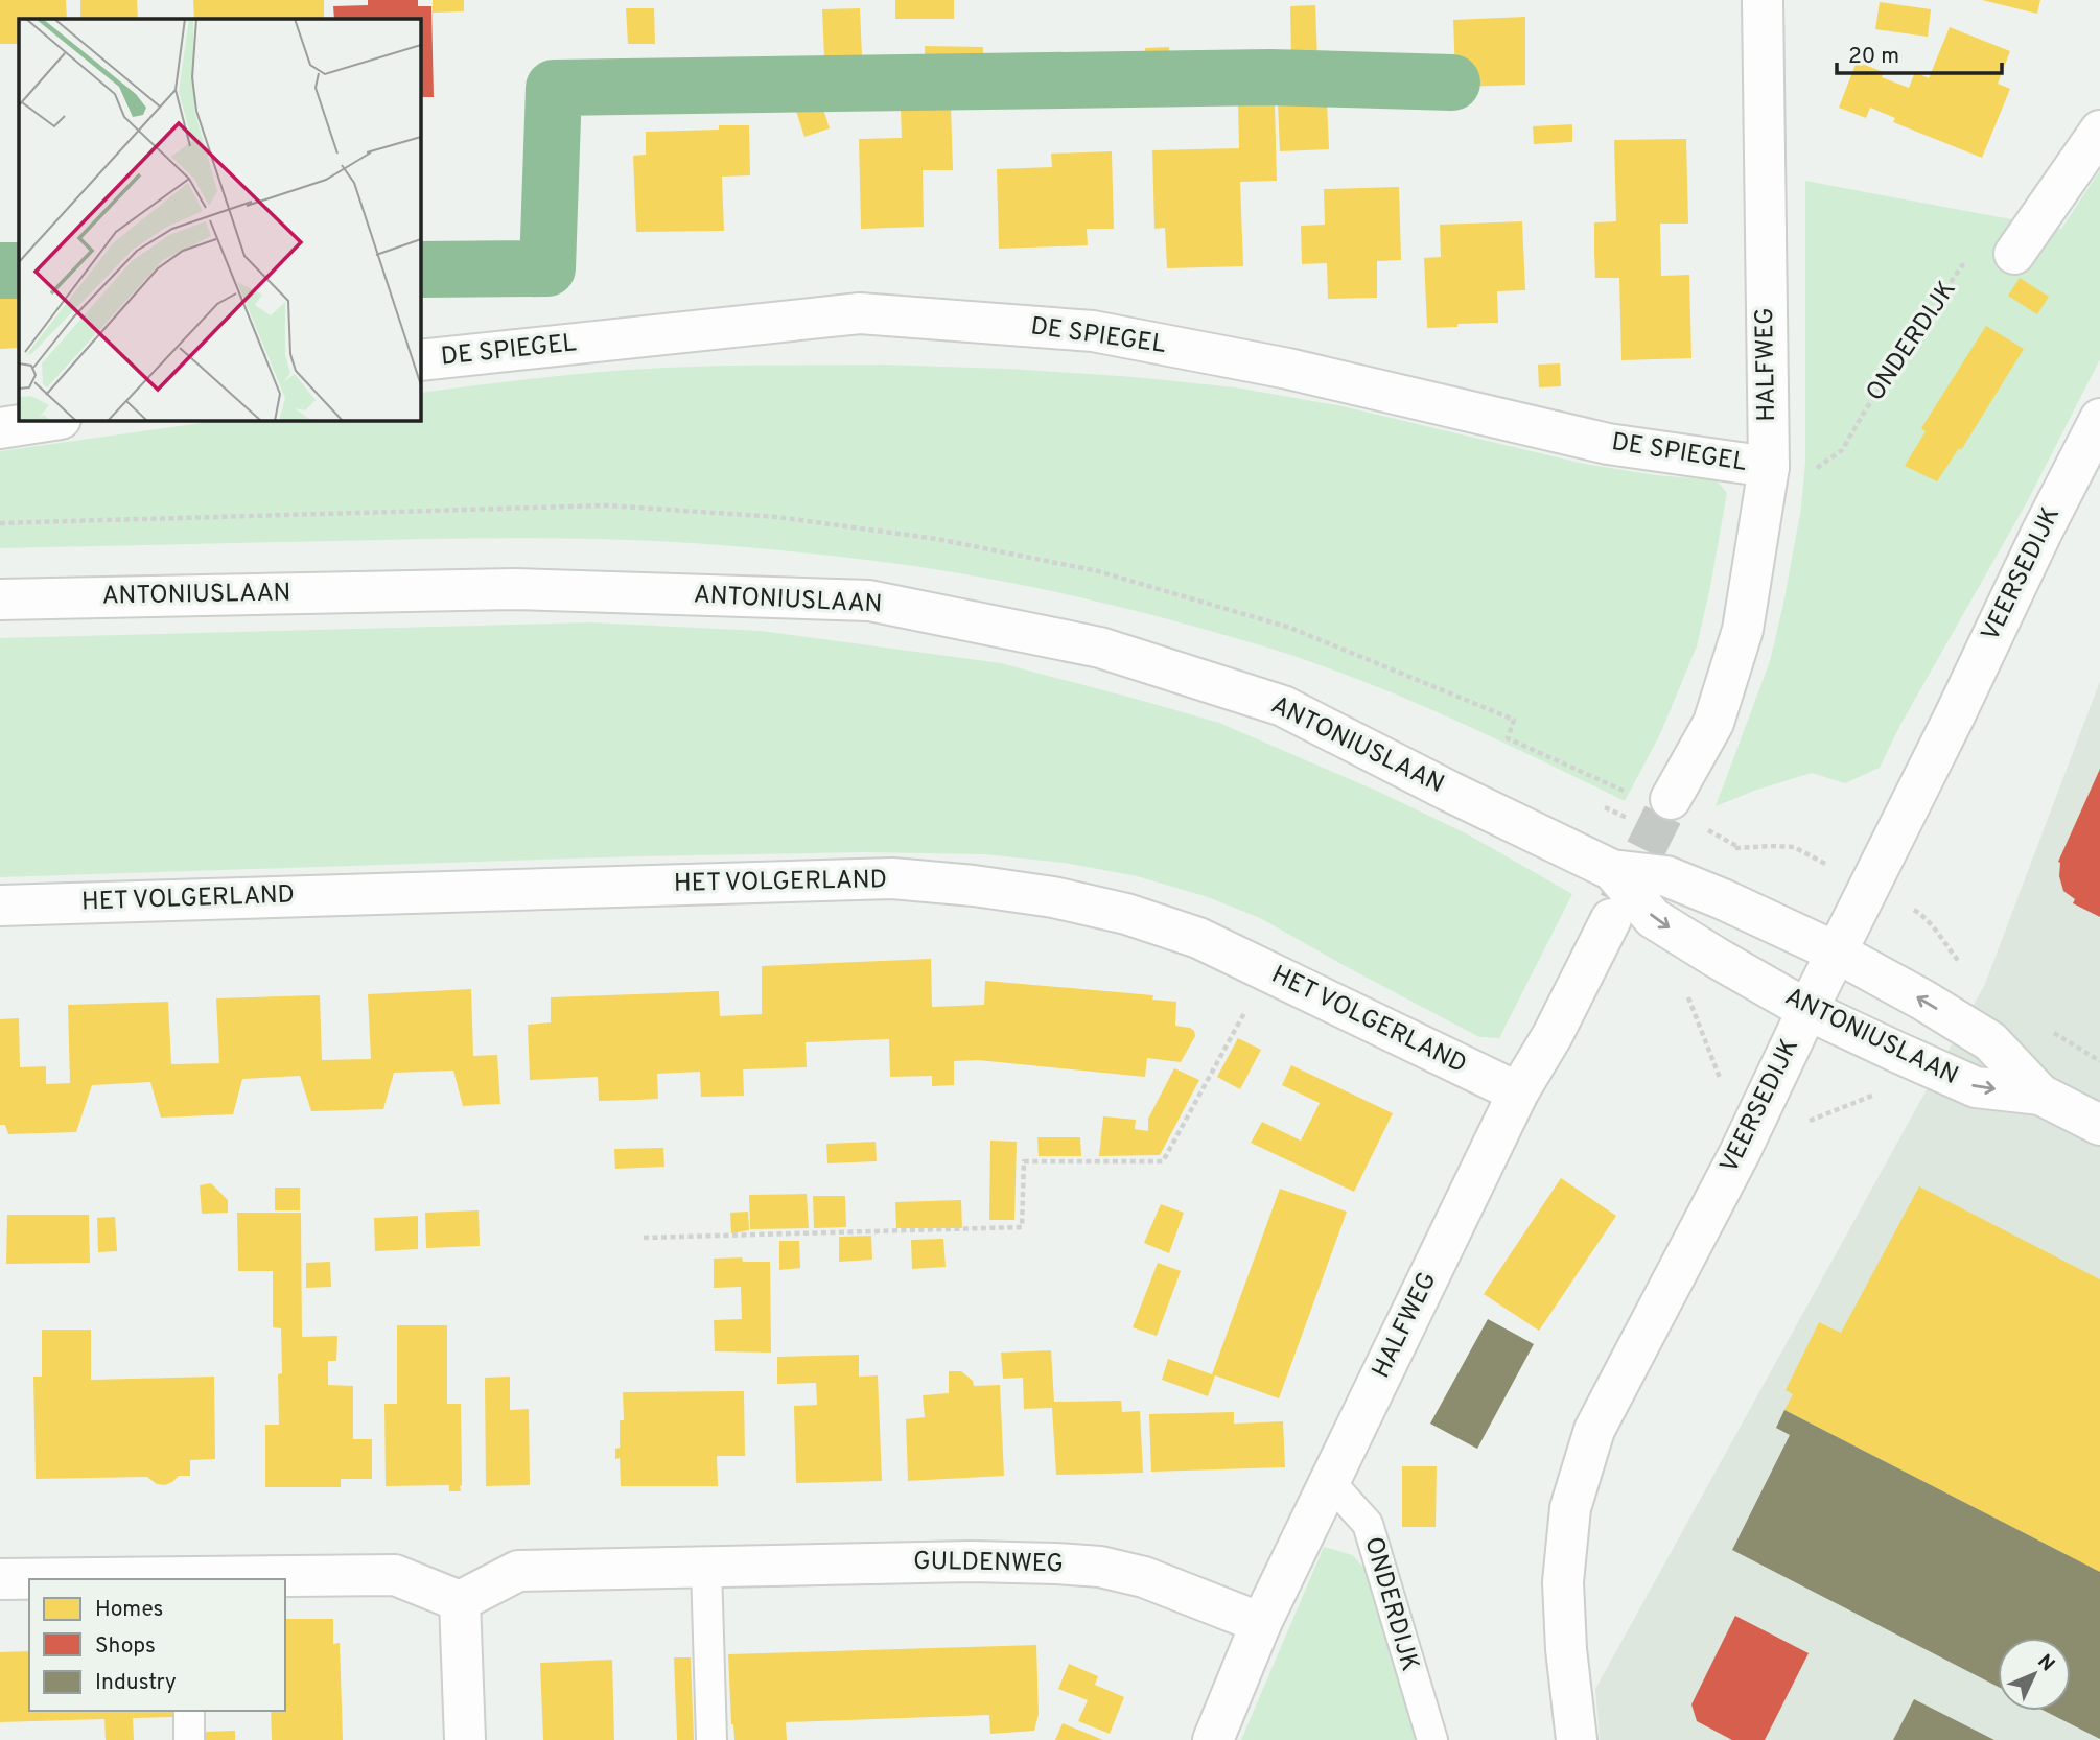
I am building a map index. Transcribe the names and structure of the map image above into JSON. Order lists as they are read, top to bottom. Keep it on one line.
{"streets":{"street":["DE SPIEGEL","HALFWEG","VEERSEDIJK","ANTONIUSLAAN","HET VOLGERLAND","GULDENWEG"],"lane":["ONDERDIJK"]},"crossings":[["DE SPIEGEL","ONDERDIJK"],["DE SPIEGEL","HALFWEG"],["ONDERDIJK","HALFWEG"],["HALFWEG","HET VOLGERLAND"],["HALFWEG","GULDENWEG"],["VEERSEDIJK","ANTONIUSLAAN"]],"legend":["Homes","Shops","Industry"],"scale_bar":"20 m","north":"top right"}
